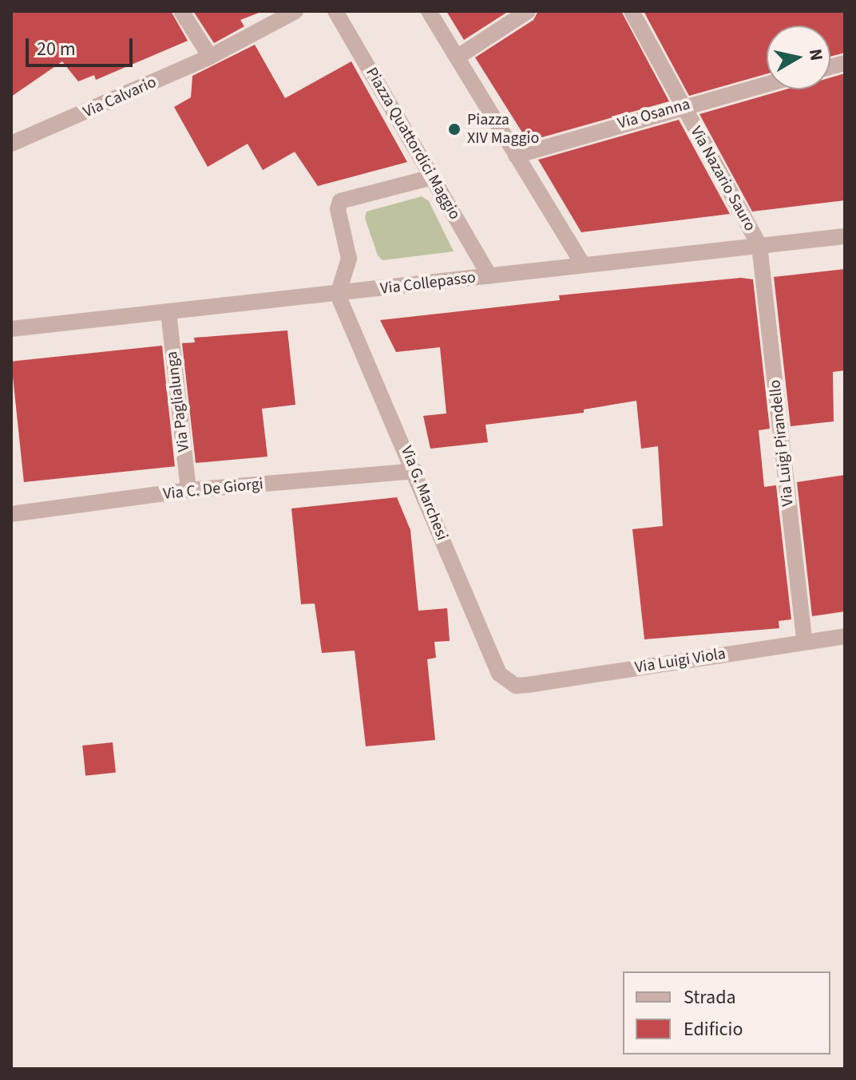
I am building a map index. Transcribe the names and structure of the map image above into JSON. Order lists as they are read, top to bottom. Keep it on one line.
{"streets":{"street":["Via Calvario","Via Osanna","Piazza Quattordici Maggio","Via Nazario Sauro","Via Collepasso","Via Paglialunga","Via Luigi Pirandello","Via C. De Giorgi","Via G. Marchesi","Via Luigi Viola"]},"crossings":[["Via Osanna","Via Nazario Sauro"],["Piazza Quattordici Maggio","Via Collepasso"],["Via Nazario Sauro","Via Collepasso"],["Via Nazario Sauro","Via Luigi Pirandello"],["Via Collepasso","Via Paglialunga"],["Via Collepasso","Via Luigi Pirandello"],["Via Collepasso","Via G. Marchesi"],["Via Paglialunga","Via C. De Giorgi"],["Via Luigi Pirandello","Via Luigi Viola"],["Via C. De Giorgi","Via G. Marchesi"],["Via G. Marchesi","Via Luigi Viola"]],"places":["Piazza XIV Maggio"],"legend":["Strada","Edificio"],"scale_bar":"20 m","north":"right"}
